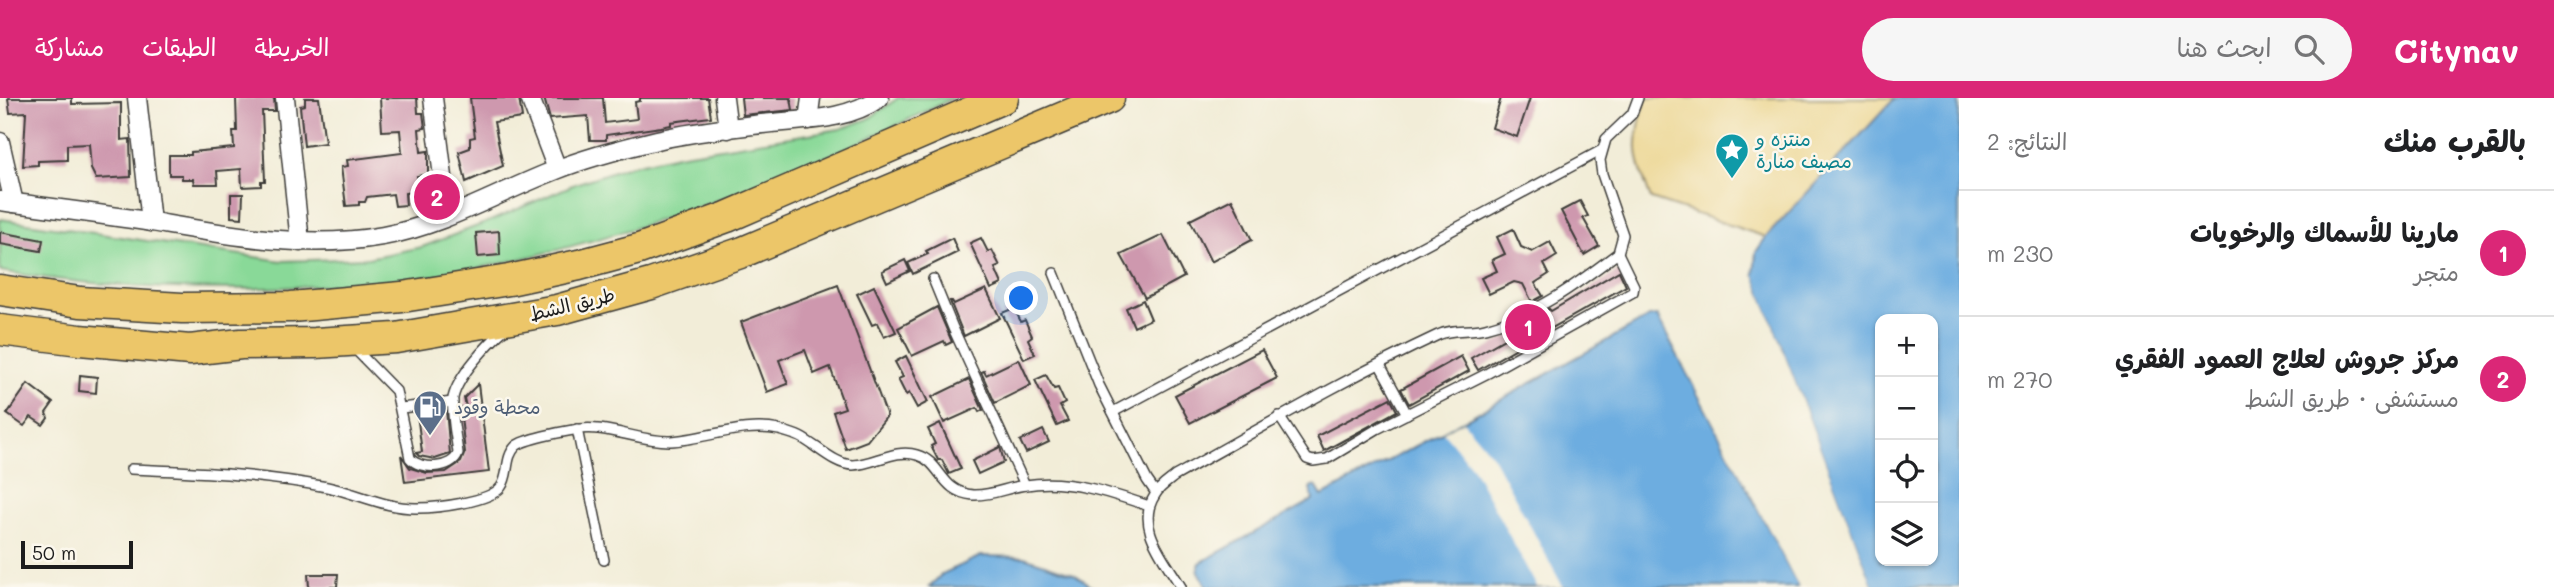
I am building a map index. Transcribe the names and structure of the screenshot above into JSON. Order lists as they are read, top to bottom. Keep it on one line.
{"streets":{"highway":["طريق الشط"]},"places":{"place":["منتزه و مصيف منارة"],"fuel station":["محطة وقود"]},"scale_bar":"50 m","page":{"header":"Citynav","search":"ابحث هنا","nav":["الخريطة","الطبقات","مشاركة"],"heading":["بالقرب منك","النتائج: 2"],"pins":["2","1"],"list":[{"mark":"1","name":"مارينا للأسماك والرخويات","note":"متجر","value":"230 m"},{"mark":"2","name":"مركز جروش لعلاج العمود الفقري","note":"مستشفى · طريق الشط","value":"270 m"}],"map_buttons":["+","−"],"scale":"50 m"}}
